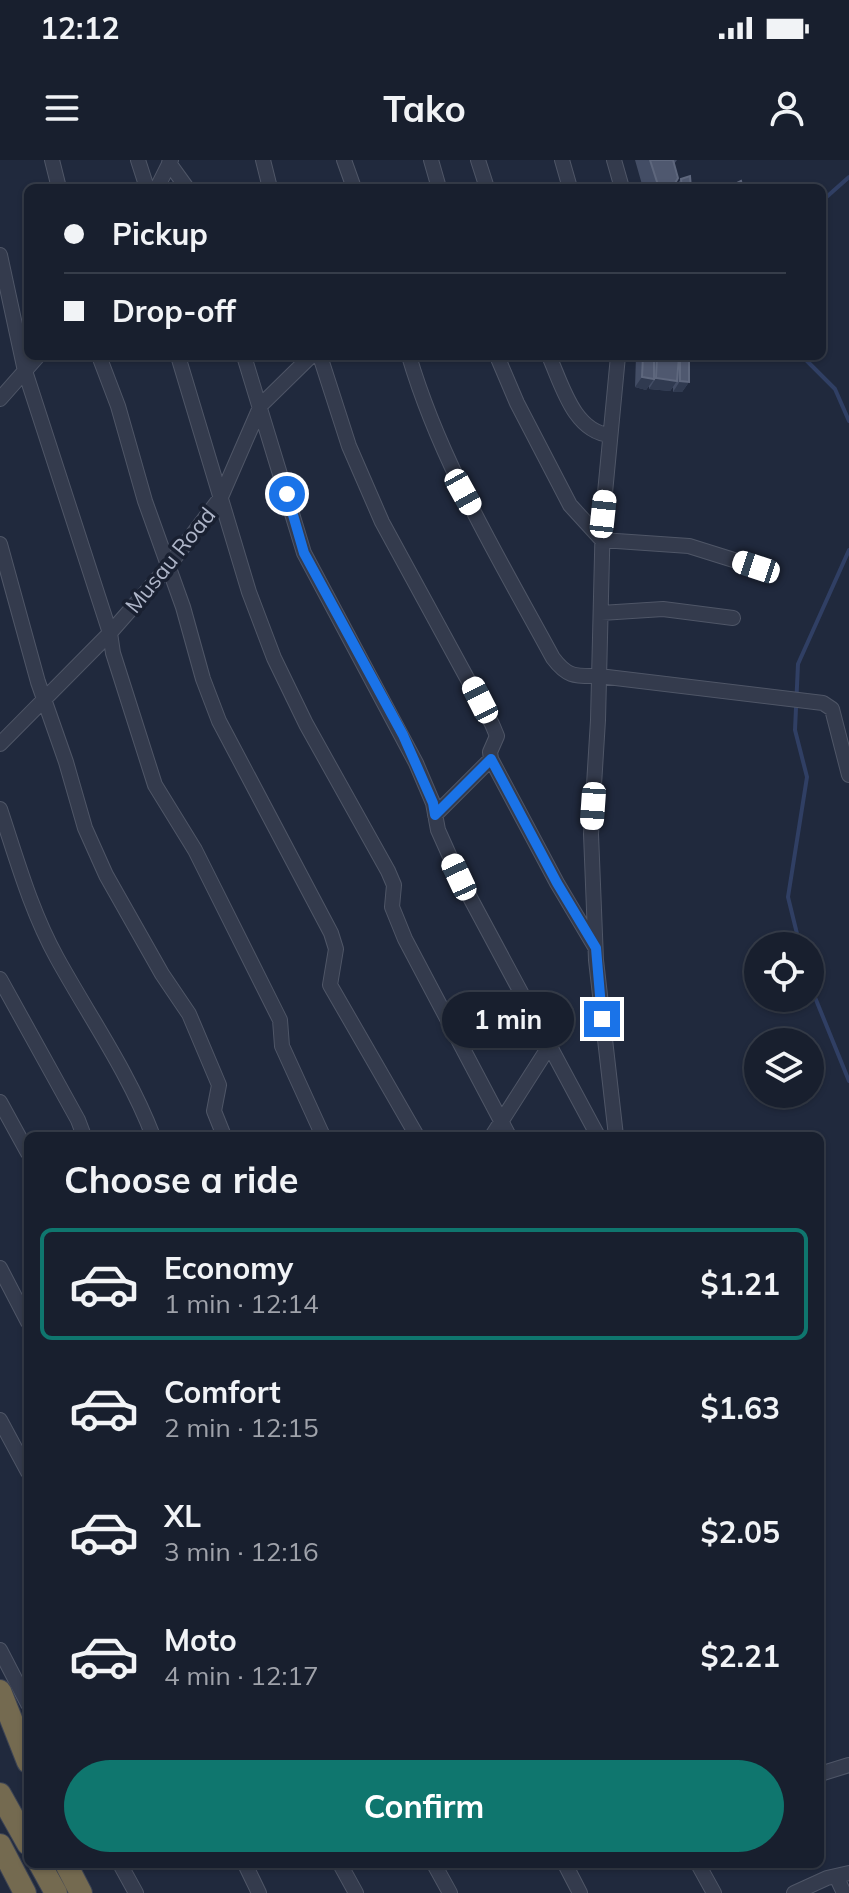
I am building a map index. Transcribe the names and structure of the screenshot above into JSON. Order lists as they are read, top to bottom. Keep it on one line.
{"streets":{"street":["Musau Road"]},"page":{"status":"12:12","header":"Tako","banner":["Pickup","Drop-off"],"bubble":"1 min","heading":"Choose a ride","list":[{"name":"Economy","note":"1 min · 12:14","value":"$1.21"},{"name":"Comfort","note":"2 min · 12:15","value":"$1.63"},{"name":"XL","note":"3 min · 12:16","value":"$2.05"},{"name":"Moto","note":"4 min · 12:17","value":"$2.21"}],"buttons":"Confirm"}}
